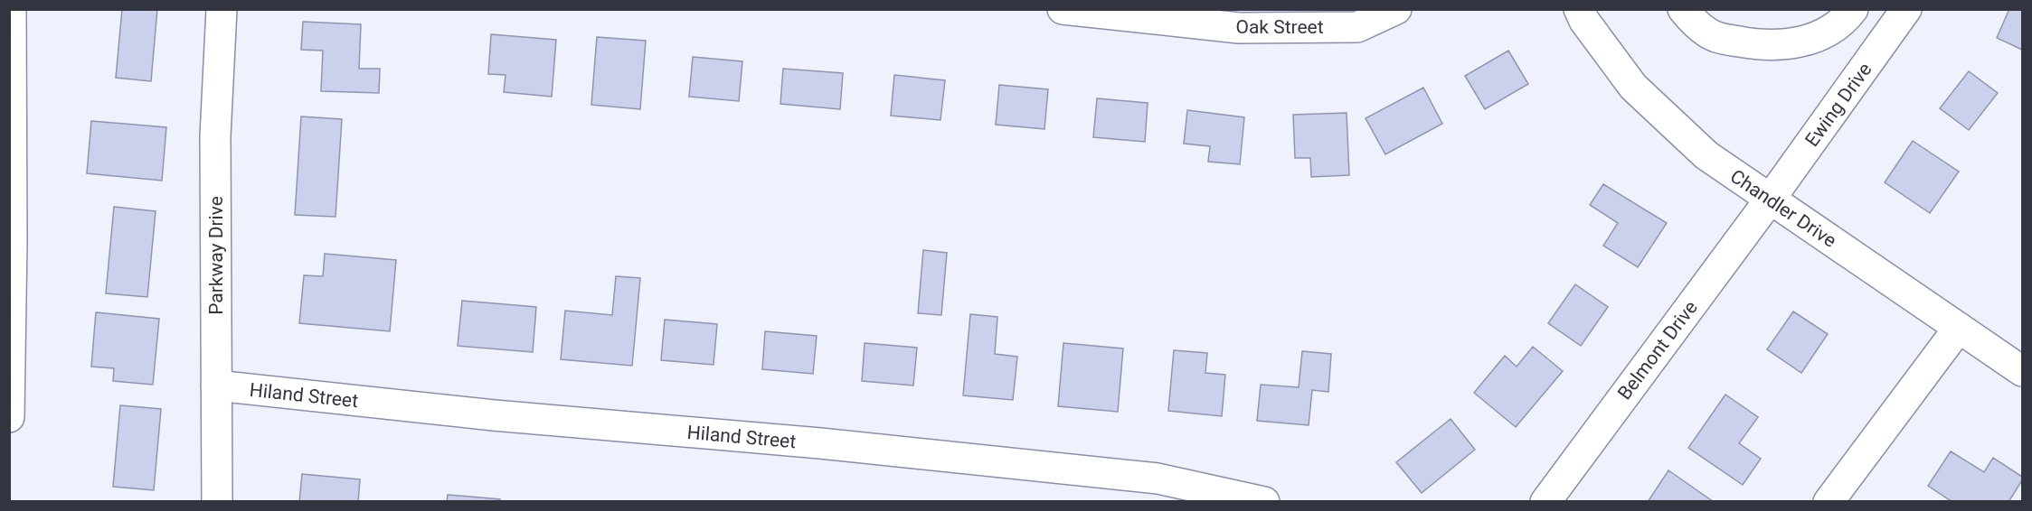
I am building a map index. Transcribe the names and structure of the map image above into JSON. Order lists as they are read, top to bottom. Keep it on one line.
{"streets":{"street":["Oak Street","Ewing Drive","Chandler Drive","Parkway Drive","Belmont Drive","Hiland Street"]},"crossings":[["Ewing Drive","Chandler Drive"],["Ewing Drive","Belmont Drive"],["Chandler Drive","Belmont Drive"],["Parkway Drive","Hiland Street"]]}
